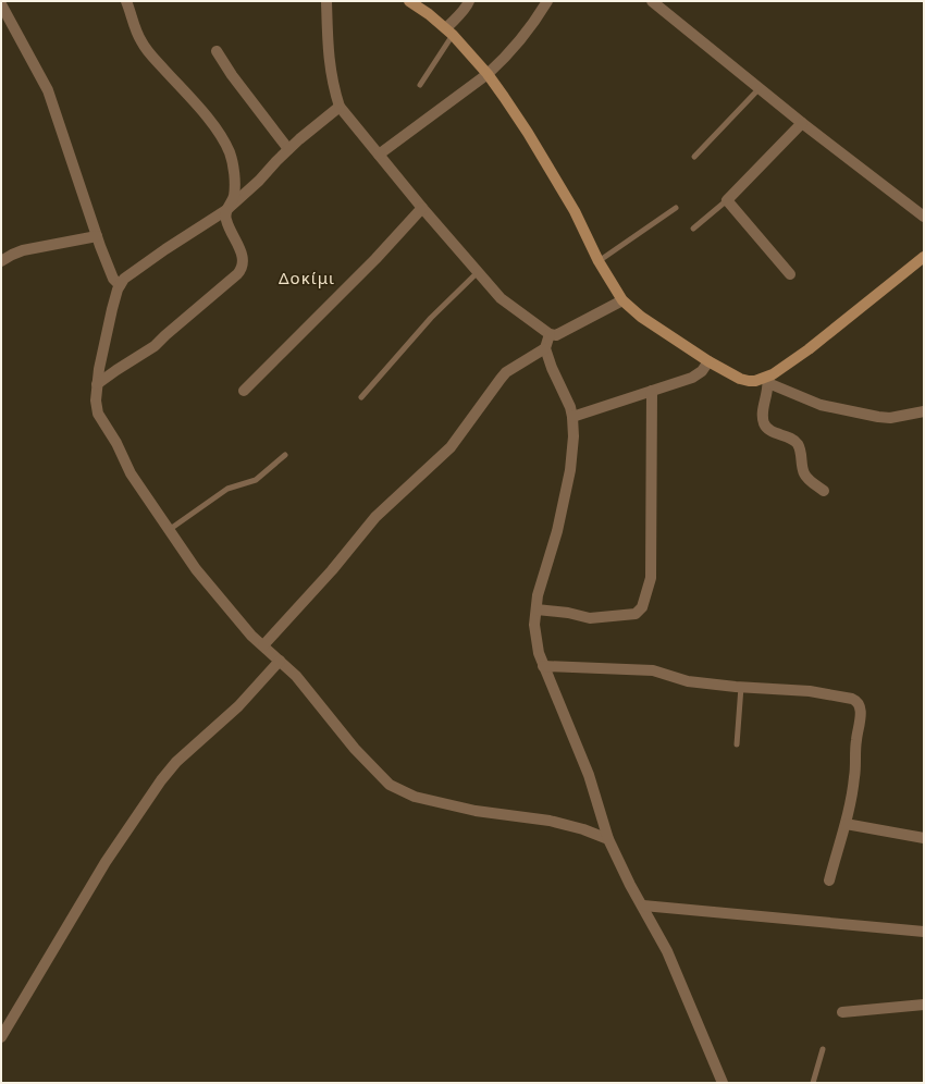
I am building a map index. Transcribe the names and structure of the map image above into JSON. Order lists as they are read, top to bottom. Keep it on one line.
{"districts":["Δοκίμι"]}
